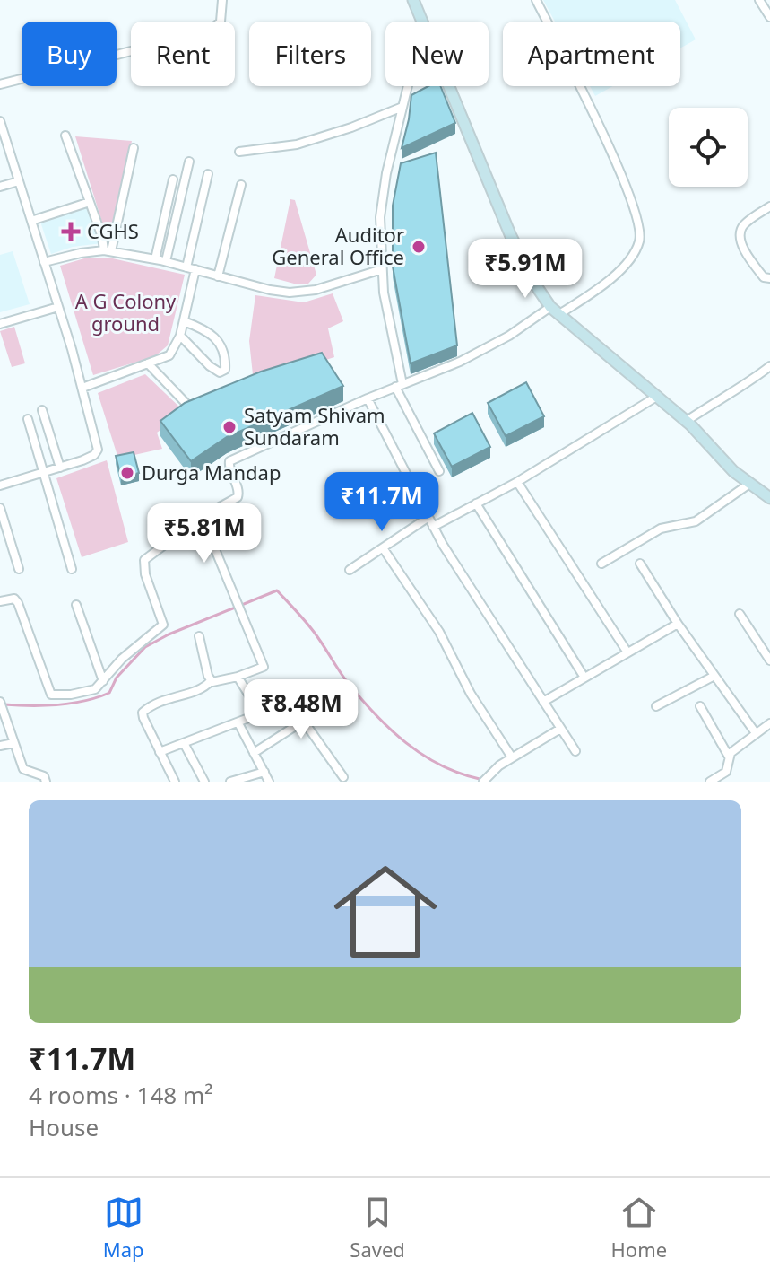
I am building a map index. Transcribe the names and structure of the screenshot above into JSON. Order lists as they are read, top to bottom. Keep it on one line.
{"parks":["A G Colony ground"],"places":{"health":["CGHS"],"other":["Auditor General Office","Satyam Shivam Sundaram","Durga Mandap"]},"page":{"chip":["Buy","Rent","Filters","New","Apartment"],"price":["₹5.91M","₹11.7M","₹5.81M","₹8.48M"],"list":[{"name":"₹11.7M","note":"4 rooms · 148 m² · House"}],"tabs":["Map","Saved","Home"]}}
